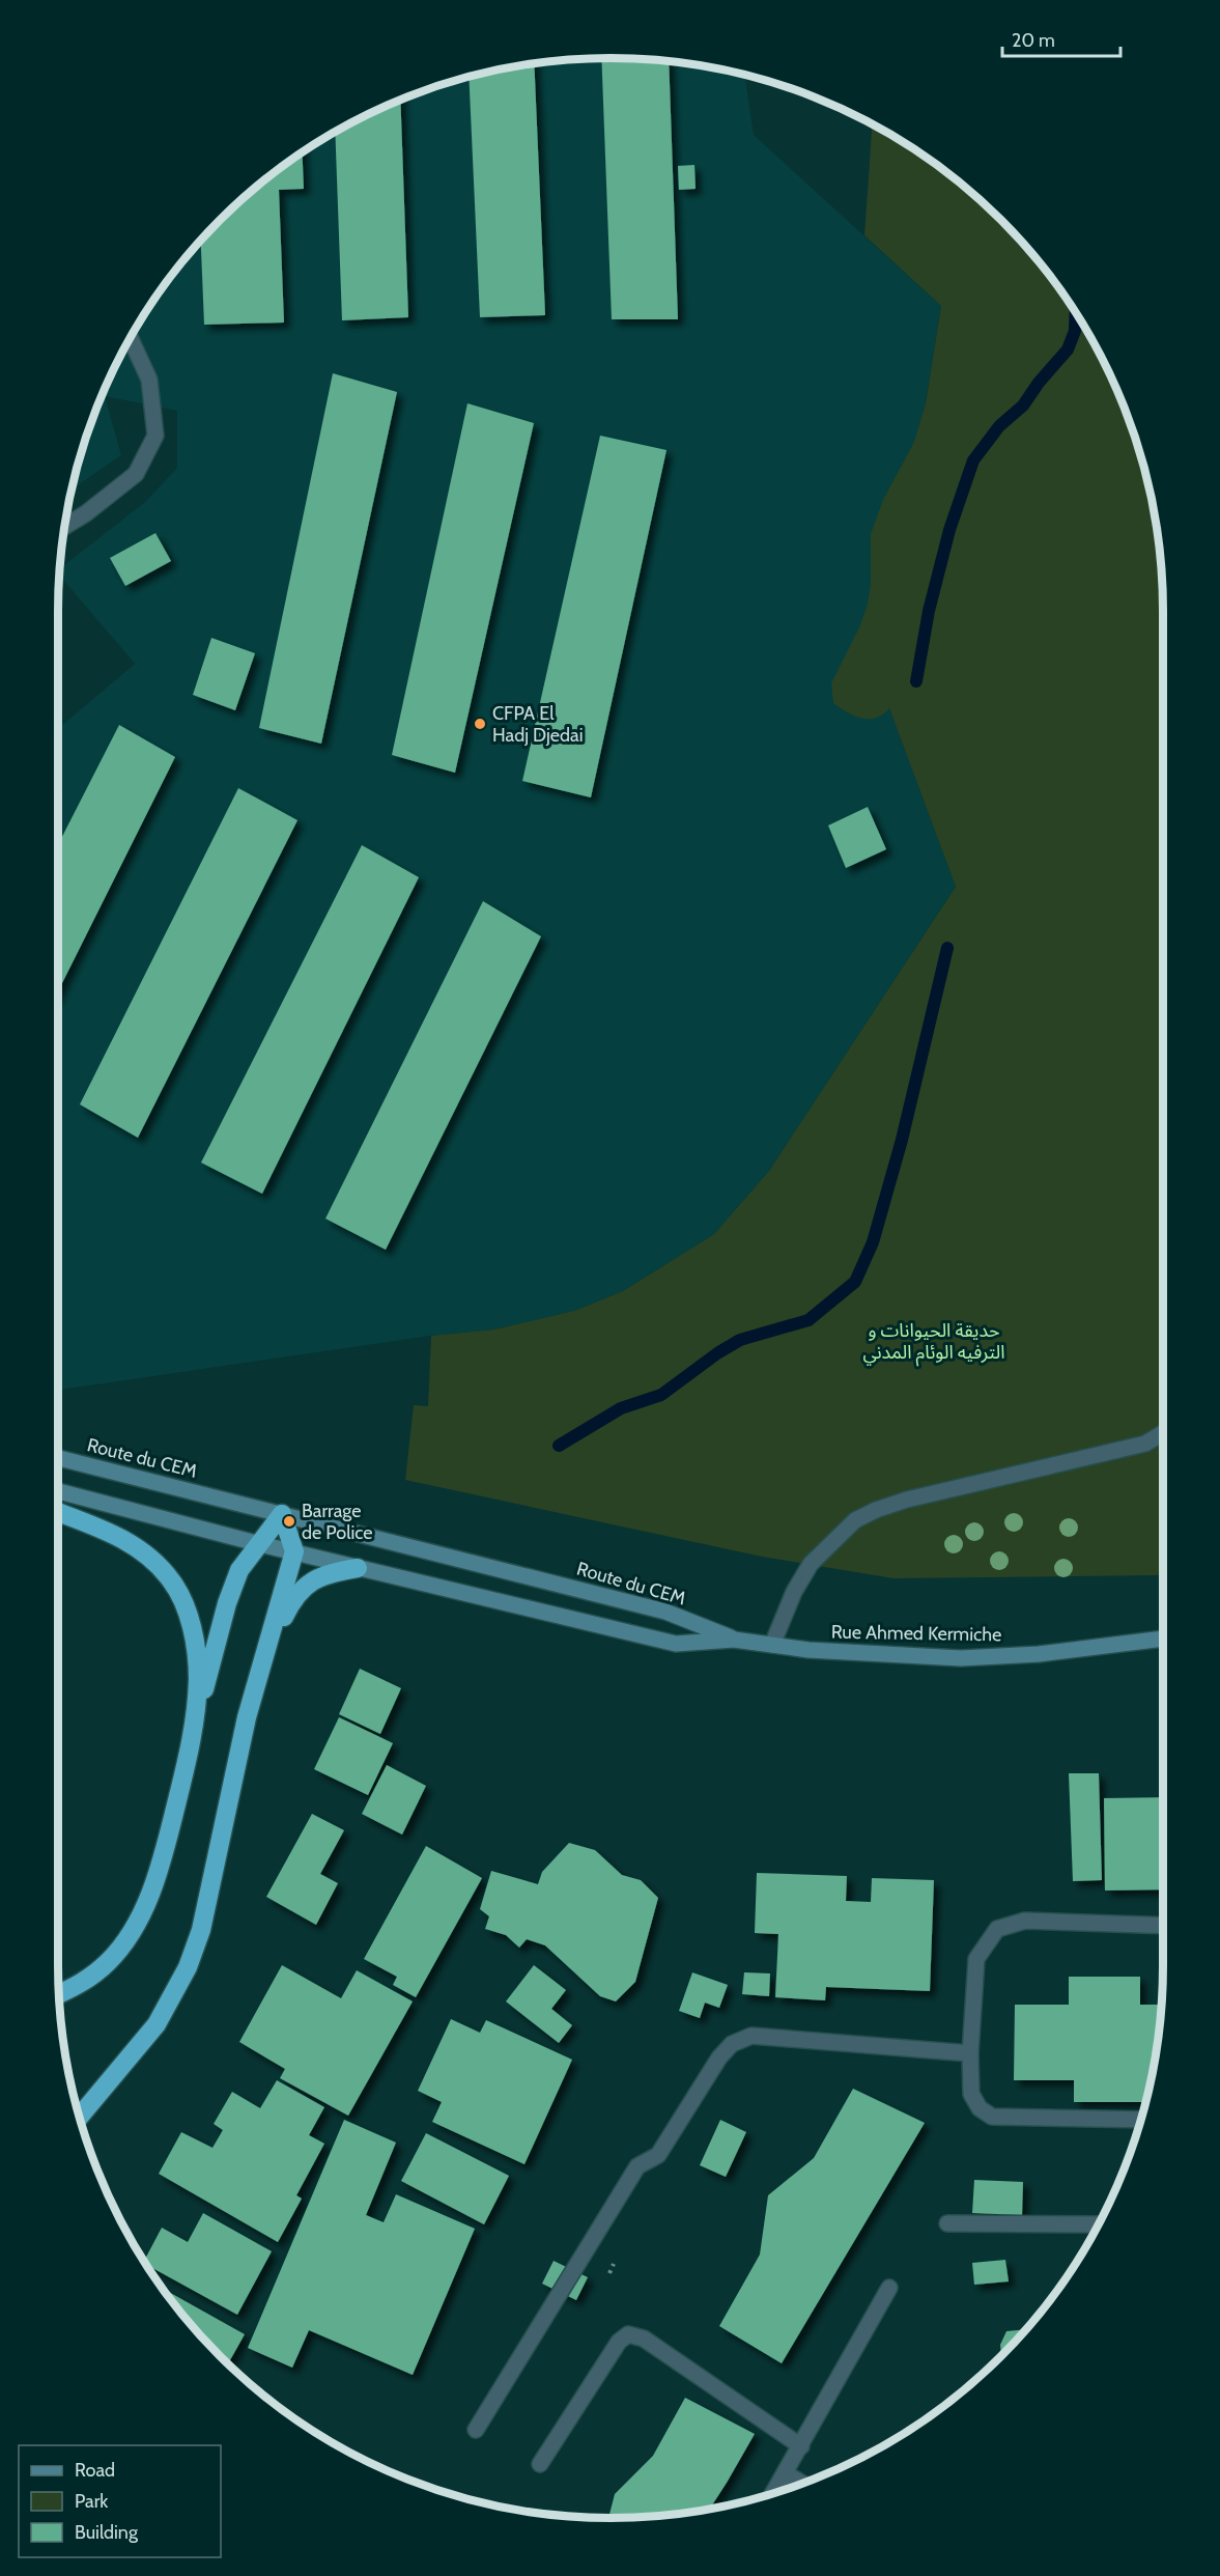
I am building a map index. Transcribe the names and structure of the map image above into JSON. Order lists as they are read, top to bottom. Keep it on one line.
{"streets":{"main road":["Route du CEM","Rue Ahmed Kermiche"]},"crossings":[["Route du CEM","Rue Ahmed Kermiche"]],"parks":["حديقة الحيوانات و الترفيه الوئام المدني"],"places":["CFPA El Hadj Djedai","Barrage de Police"],"legend":["Road","Park","Building"],"scale_bar":"20 m"}
